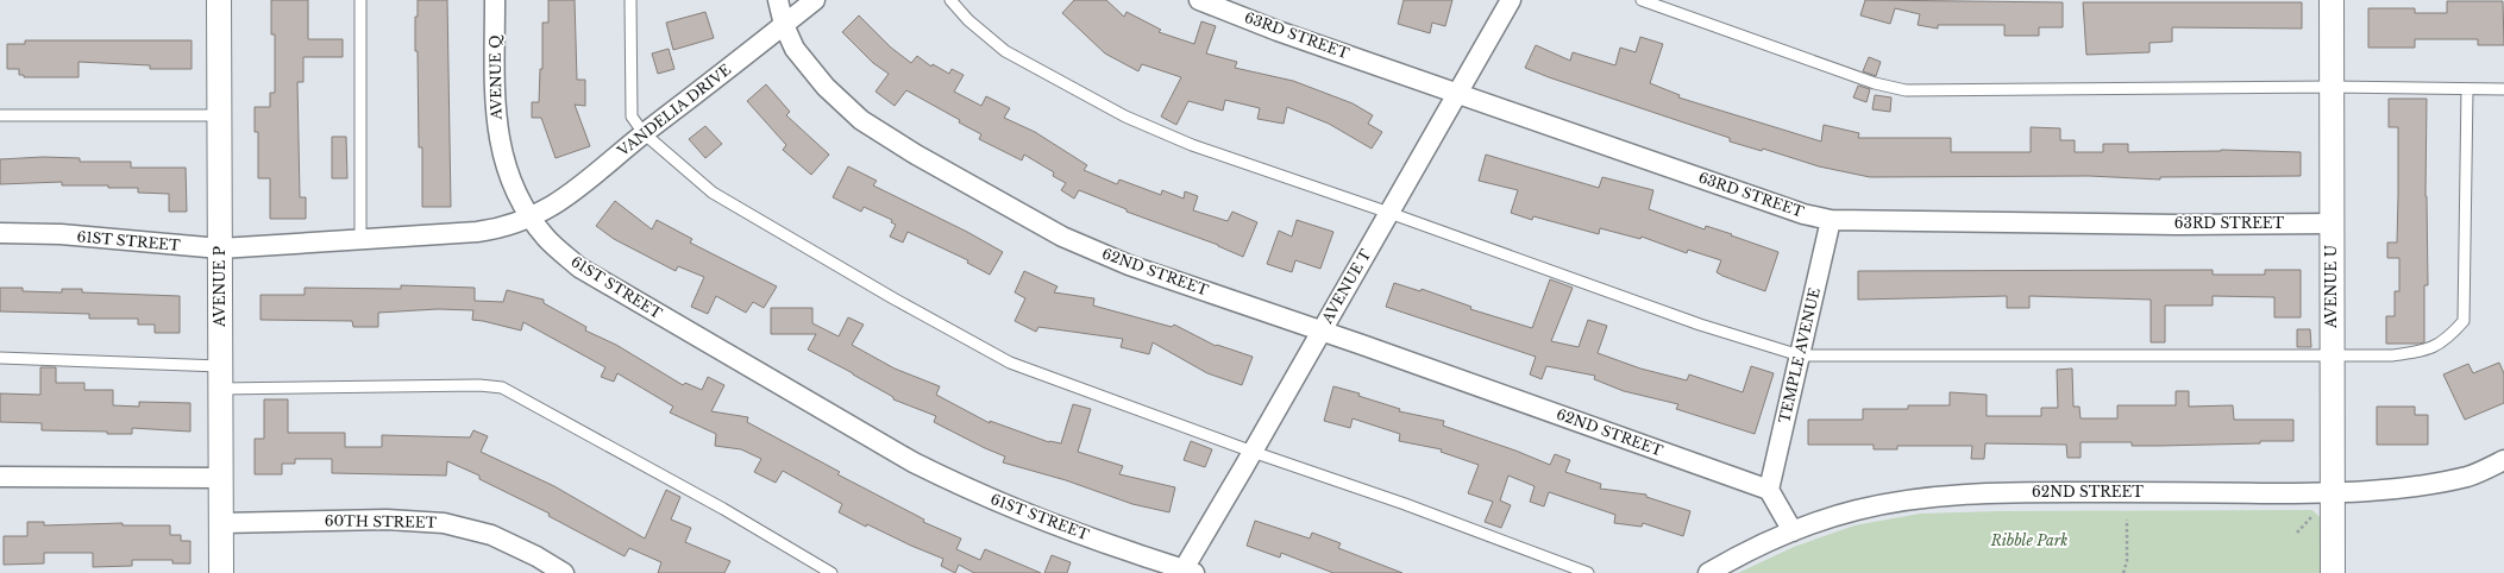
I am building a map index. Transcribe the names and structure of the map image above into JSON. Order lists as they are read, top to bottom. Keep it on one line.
{"streets":{"street":["63RD STREET","AVENUE Q","VANDELIA DRIVE","61ST STREET","62ND STREET","AVENUE P","AVENUE T","AVENUE U","TEMPLE AVENUE","60TH STREET"]},"crossings":[["63RD STREET","AVENUE T"],["63RD STREET","AVENUE U"],["63RD STREET","TEMPLE AVENUE"],["AVENUE Q","VANDELIA DRIVE"],["AVENUE Q","61ST STREET"],["VANDELIA DRIVE","61ST STREET"],["VANDELIA DRIVE","62ND STREET"],["61ST STREET","AVENUE P"],["61ST STREET","AVENUE T"],["62ND STREET","AVENUE T"],["62ND STREET","AVENUE U"],["62ND STREET","TEMPLE AVENUE"],["AVENUE P","60TH STREET"]],"parks":["Ribble Park"]}
